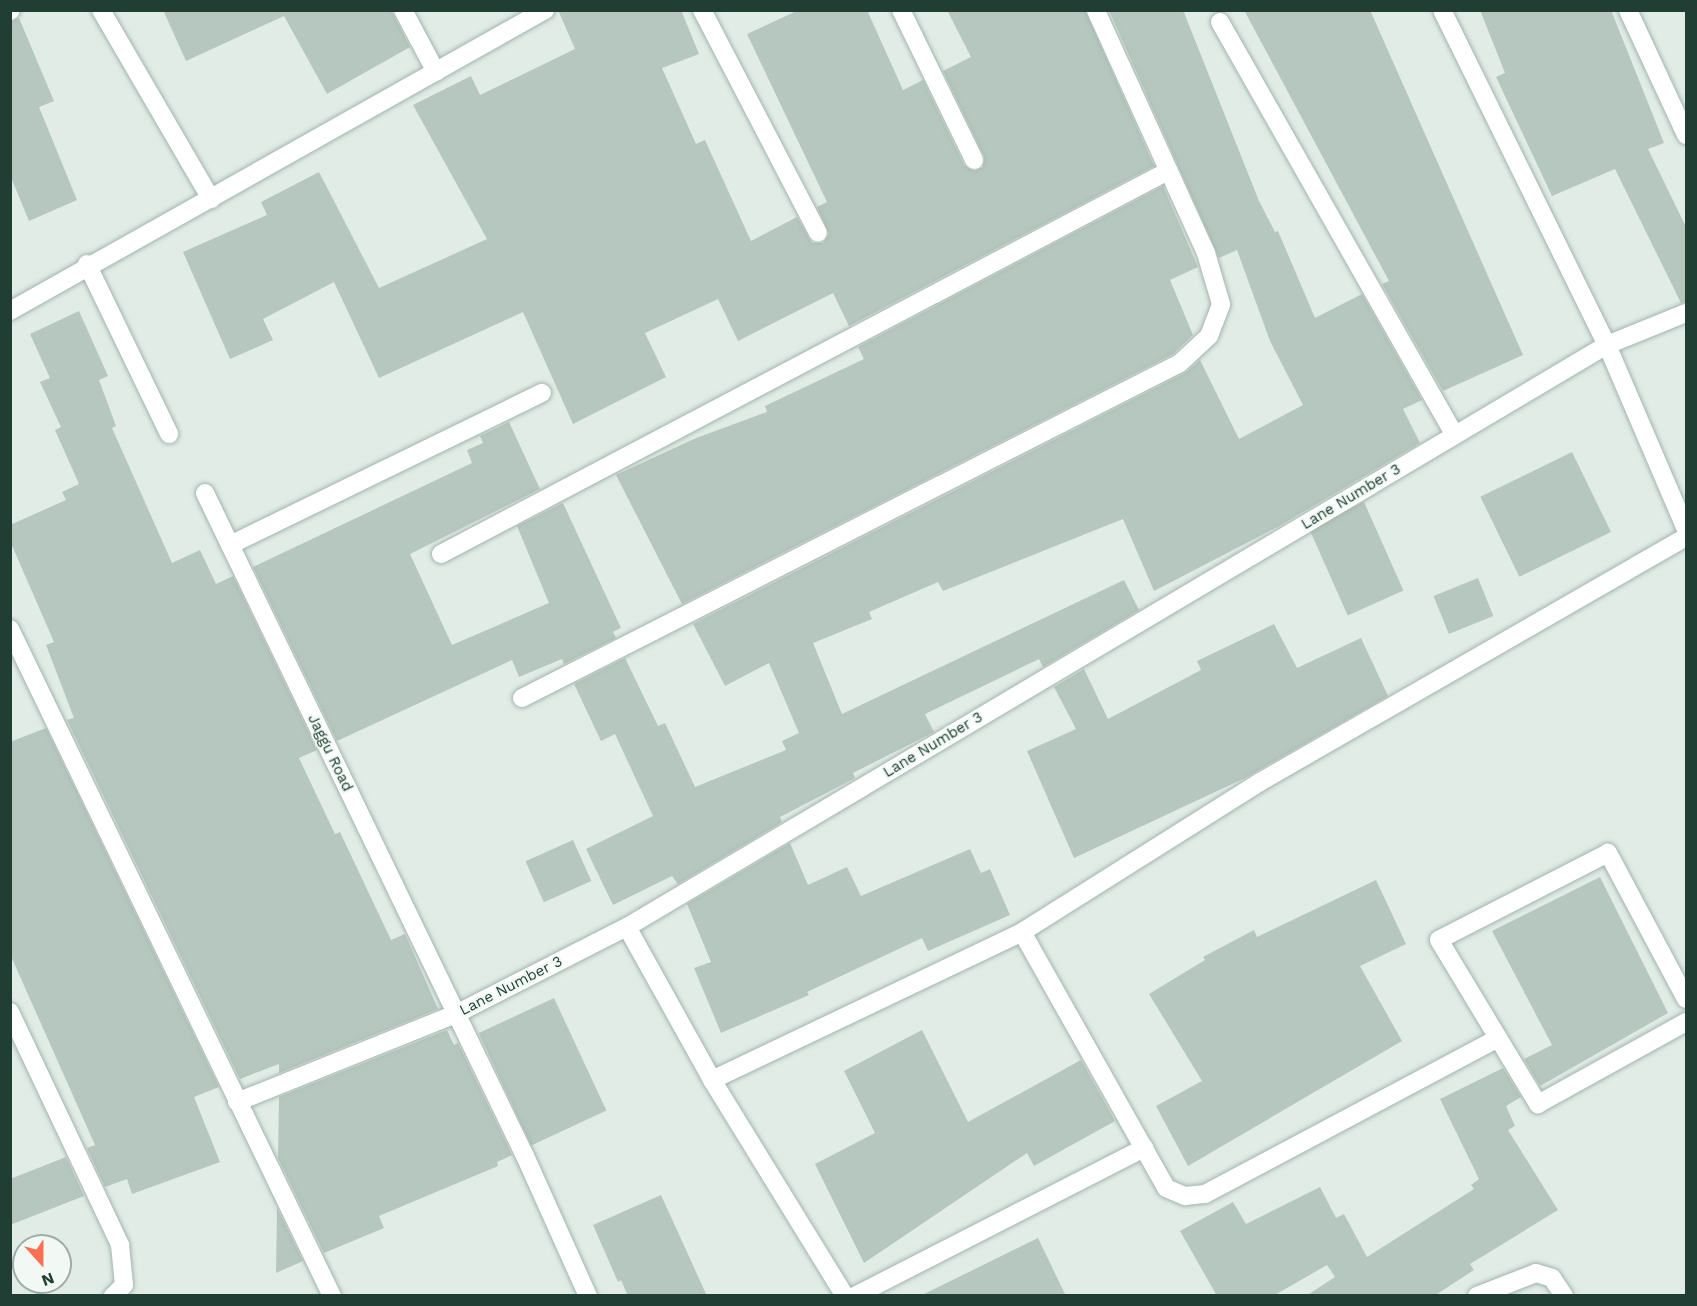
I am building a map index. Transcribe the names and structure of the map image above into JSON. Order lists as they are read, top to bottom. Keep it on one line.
{"streets":{"street":["Lane Number 3","Jaggu Road"]},"crossings":[["Lane Number 3","Jaggu Road"]],"north":"bottom"}
